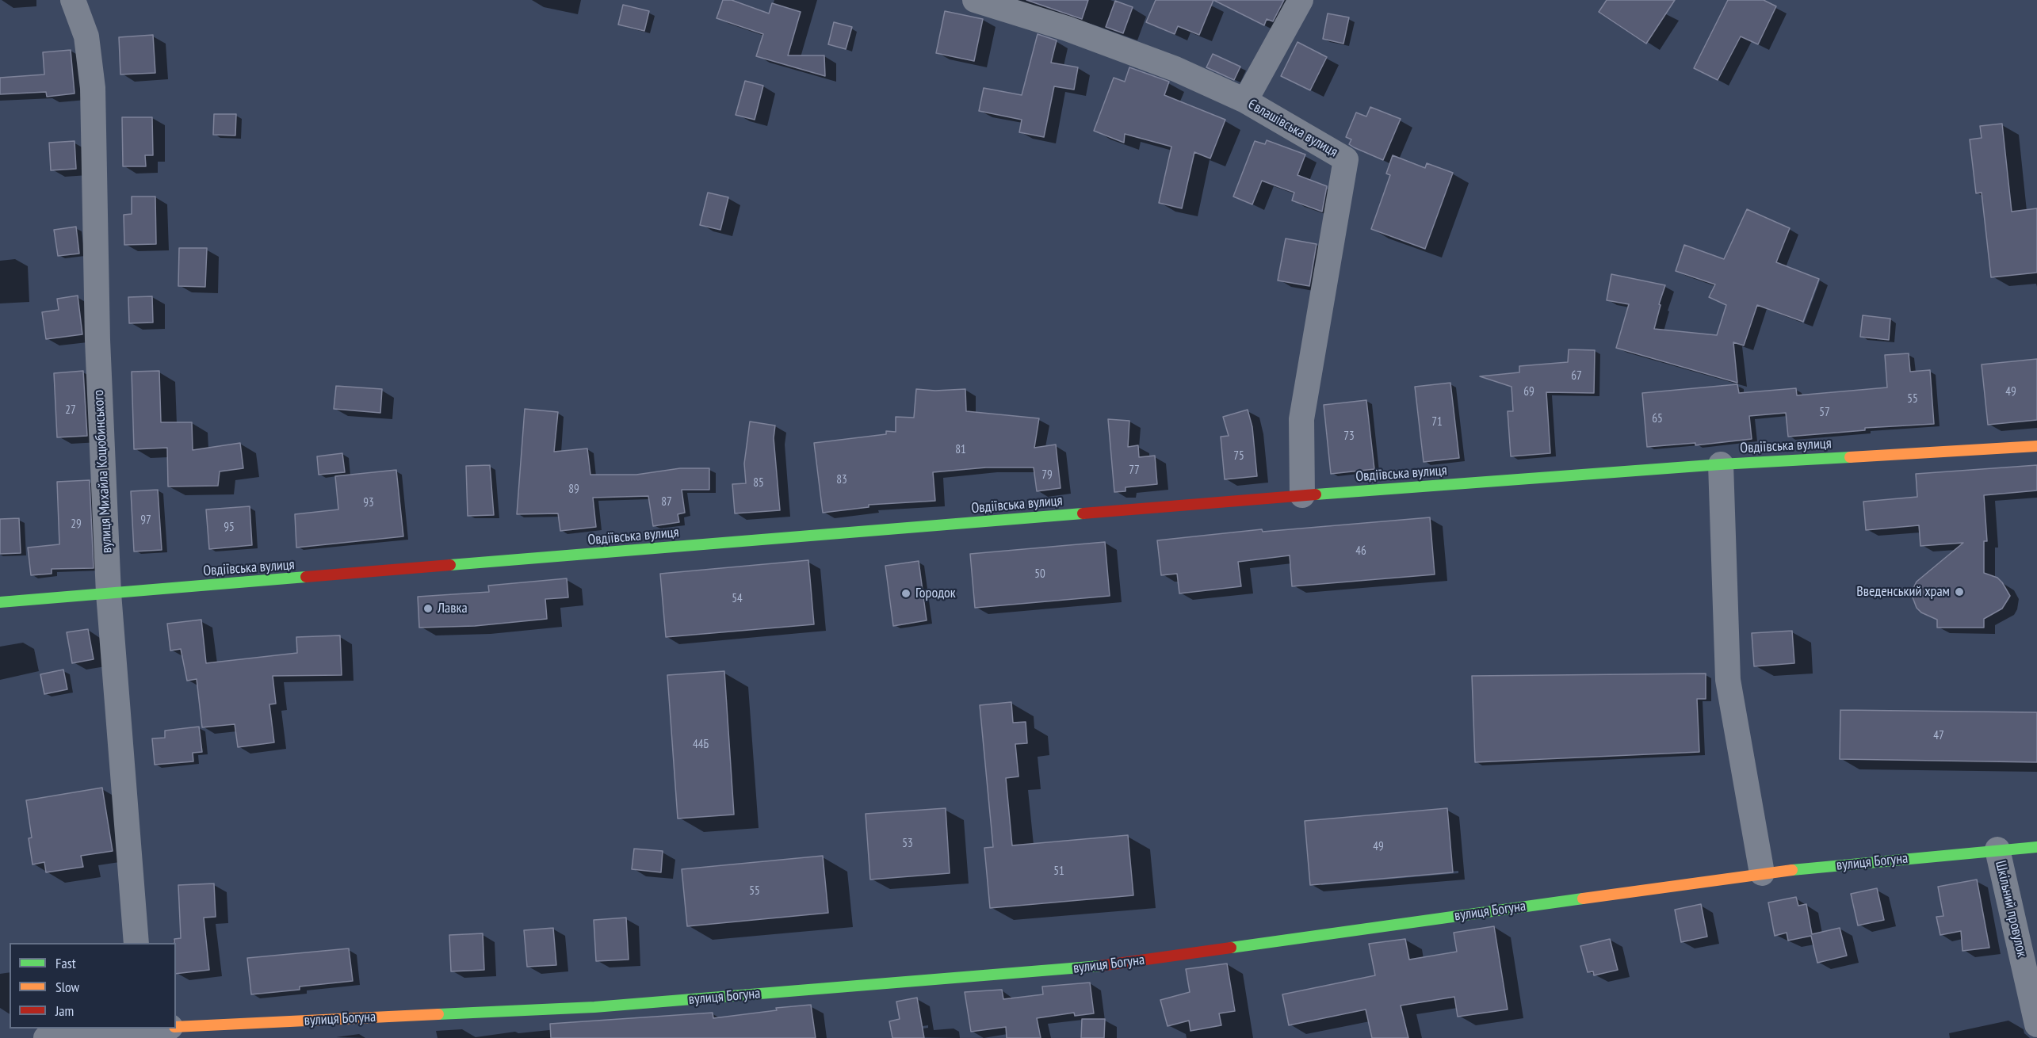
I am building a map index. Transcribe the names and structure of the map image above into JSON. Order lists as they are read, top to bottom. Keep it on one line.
{"streets":{"main road":["Овдіївська вулиця","вулиця Богуна"],"street":["Євлашівська вулиця","вулиця Михайла Коцюбинського","Шкільний провулок"]},"crossings":[["Євлашівська вулиця","Овдіївська вулиця"],["Овдіївська вулиця","вулиця Михайла Коцюбинського"],["вулиця Богуна","Шкільний провулок"]],"places":["Введенський храм","Городок","Лавка"],"house_numbers":["67","69","49","55","27","57","65","71","73","81","75","77","79","83","85","89","87","93","97","29","95","46","50","54","47","44Б","53","49","51","55"],"legend":["Fast","Slow","Jam"]}
